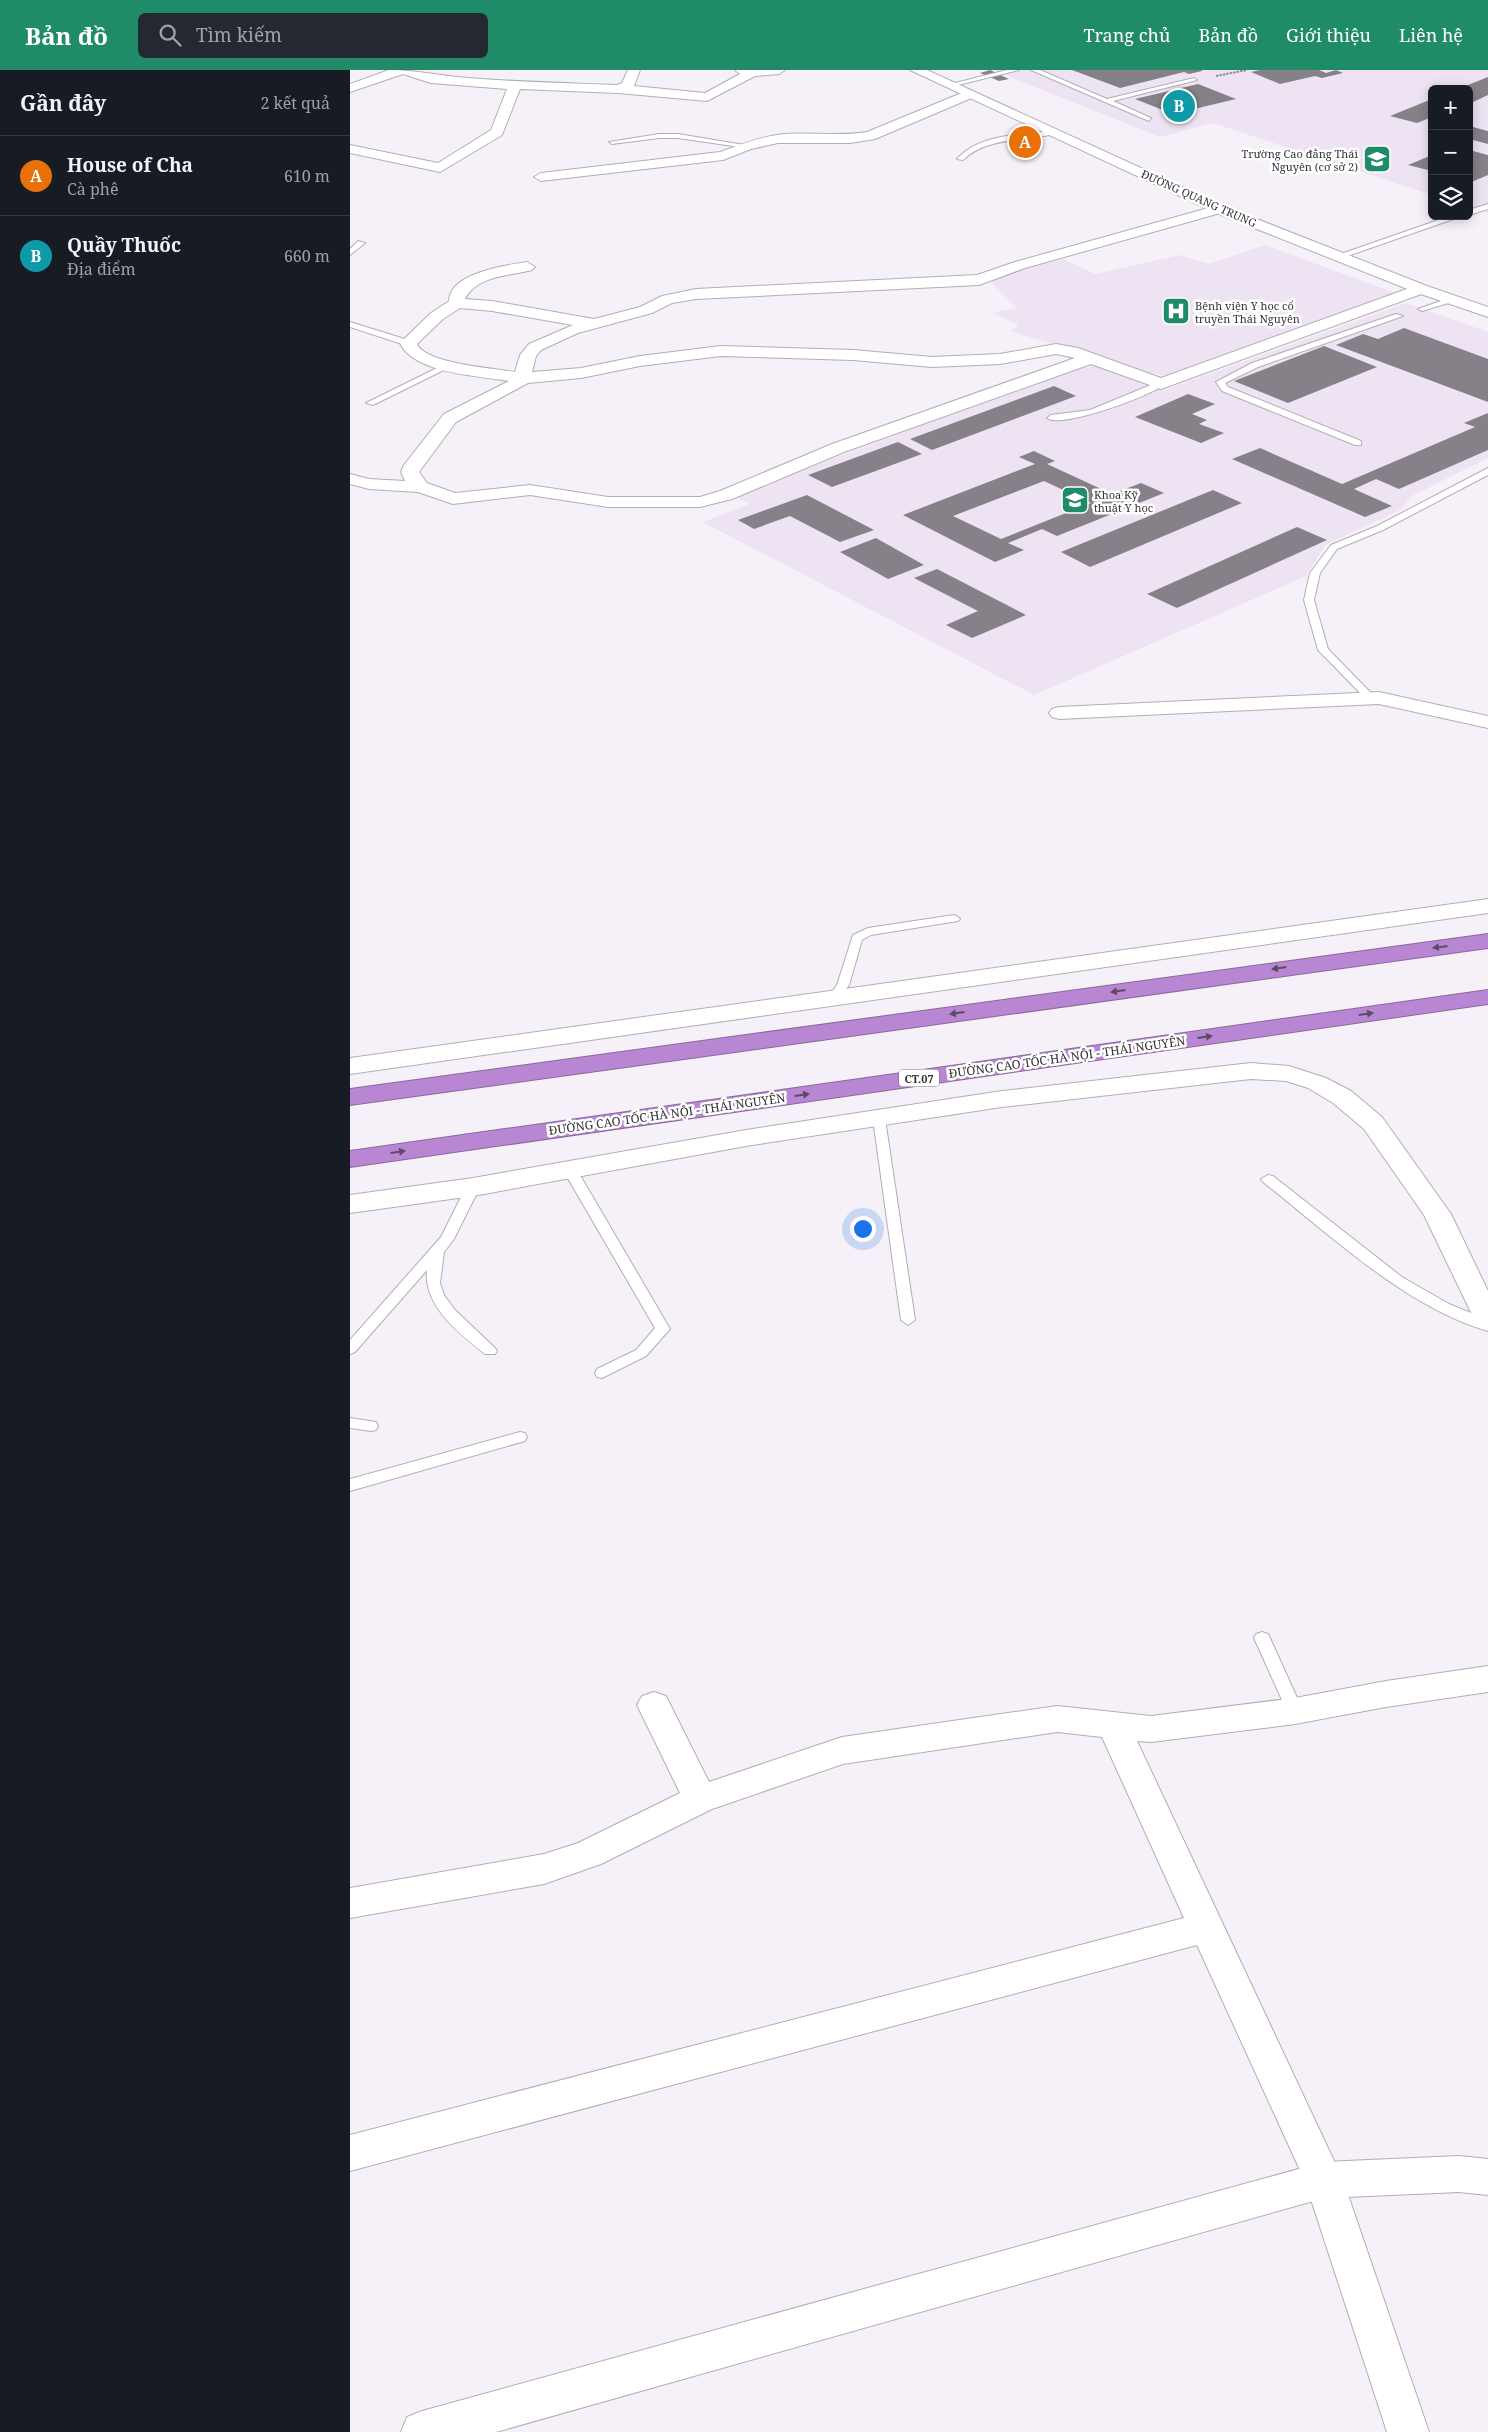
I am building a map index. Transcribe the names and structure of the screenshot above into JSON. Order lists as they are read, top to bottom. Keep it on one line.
{"streets":{"highway":["ĐƯỜNG CAO TỐC HÀ NỘI - THÁI NGUYÊN","CT.07"],"street":["ĐƯỜNG QUANG TRUNG"]},"places":{"school or university":["Trường Cao đẳng Thái Nguyên (cơ sở 2)","Khoa Kỹ thuật Y học"],"hospital":["Bệnh viện Y học cổ truyền Thái Nguyên"]},"page":{"header":"Bản đồ","search":"Tìm kiếm","nav":["Trang chủ","Bản đồ","Giới thiệu","Liên hệ"],"heading":["Gần đây","2 kết quả"],"map_buttons":["+","−"],"pins":["B","A"],"list":[{"mark":"A","name":"House of Cha","note":"Cà phê","value":"610 m"},{"mark":"B","name":"Quầy Thuốc","note":"Địa điểm","value":"660 m"}]}}
